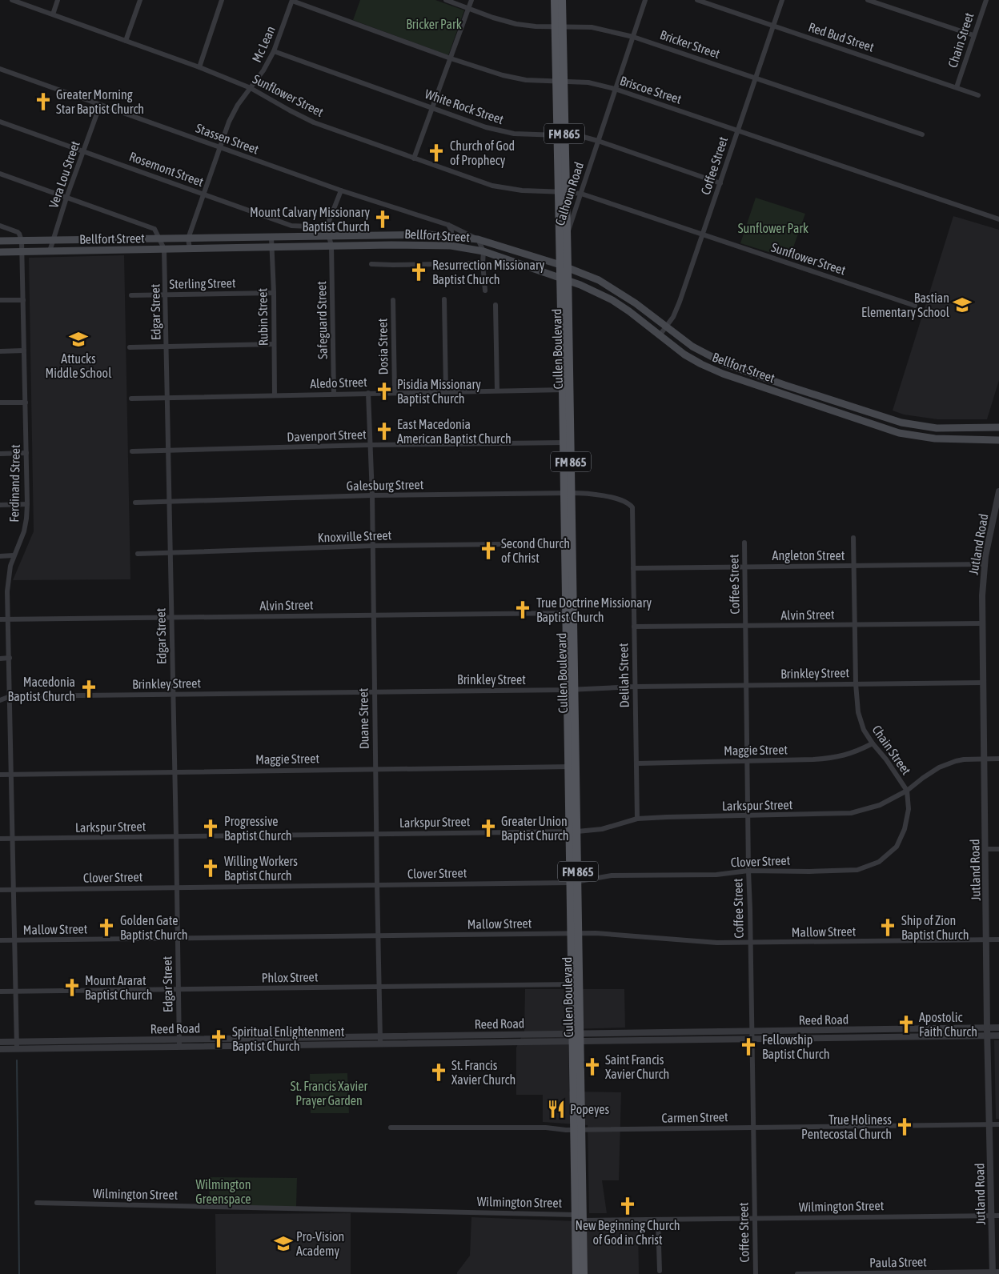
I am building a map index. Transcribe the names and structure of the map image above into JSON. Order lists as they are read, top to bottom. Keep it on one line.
{"streets":{"main road":["FM 865","Bellfort Street","Cullen Boulevard"],"street":["Red Bud Street","Chain Street","Mc Lean","Bricker Street","Briscoe Street","Sunflower Street","White Rock Street","Stassen Street","Coffee Street","Rosemont Street","Vera Lou Street","Calhoun Road","Sterling Street","Edgar Street","Rubin Street","Safeguard Street","Dosia Street","Aledo Street","Davenport Street","Ferdinand Street","Galesburg Street","Knoxville Street","Jutland Road","Angleton Street","Alvin Street","Brinkley Street","Delilah Street","Duane Street","Maggie Street","Larkspur Street","Clover Street","Mallow Street","Phlox Street","Reed Road","Carmen Street","Wilmington Street","Paula Street"]},"crossings":[["Red Bud Street","Chain Street"],["Red Bud Street","Coffee Street"],["Chain Street","Angleton Street"],["Chain Street","Alvin Street"],["Chain Street","Brinkley Street"],["Chain Street","Maggie Street"],["Chain Street","Larkspur Street"],["Chain Street","Clover Street"],["Mc Lean","Briscoe Street"],["Mc Lean","Sunflower Street"],["Mc Lean","White Rock Street"],["Mc Lean","Stassen Street"],["Mc Lean","Rosemont Street"],["Mc Lean","Bellfort Street"],["Bricker Street","Coffee Street"],["Bricker Street","Calhoun Road"],["Bricker Street","Cullen Boulevard"],["Briscoe Street","Coffee Street"],["Briscoe Street","Calhoun Road"],["Briscoe Street","Cullen Boulevard"],["Sunflower Street","Coffee Street"],["Sunflower Street","Calhoun Road"],["Sunflower Street","Cullen Boulevard"],["White Rock Street","Coffee Street"],["White Rock Street","Calhoun Road"],["White Rock Street","Cullen Boulevard"],["Stassen Street","Vera Lou Street"],["Stassen Street","Bellfort Street"],["Coffee Street","Bellfort Street"],["Coffee Street","Angleton Street"],["Coffee Street","Alvin Street"],["Coffee Street","Brinkley Street"],["Coffee Street","Maggie Street"],["Coffee Street","Larkspur Street"],["Coffee Street","Clover Street"],["Coffee Street","Mallow Street"],["Coffee Street","Reed Road"],["Coffee Street","Carmen Street"],["Coffee Street","Wilmington Street"],["Rosemont Street","Vera Lou Street"],["Rosemont Street","Safeguard Street"],["Vera Lou Street","Bellfort Street"],["Calhoun Road","Cullen Boulevard"],["Bellfort Street","Edgar Street"],["Bellfort Street","Rubin Street"],["Bellfort Street","Safeguard Street"],["Bellfort Street","Cullen Boulevard"],["Bellfort Street","Ferdinand Street"],["Sterling Street","Edgar Street"],["Sterling Street","Rubin Street"],["Edgar Street","Aledo Street"],["Edgar Street","Davenport Street"],["Edgar Street","Galesburg Street"],["Edgar Street","Knoxville Street"],["Edgar Street","Alvin Street"],["Edgar Street","Brinkley Street"],["Edgar Street","Maggie Street"],["Edgar Street","Larkspur Street"],["Edgar Street","Clover Street"],["Edgar Street","Mallow Street"],["Edgar Street","Phlox Street"],["Edgar Street","Reed Road"],["Rubin Street","Aledo Street"],["Safeguard Street","Aledo Street"],["Dosia Street","Aledo Street"],["Cullen Boulevard","Aledo Street"],["Cullen Boulevard","Davenport Street"],["Cullen Boulevard","Galesburg Street"],["Cullen Boulevard","Knoxville Street"],["Cullen Boulevard","Alvin Street"],["Cullen Boulevard","Brinkley Street"],["Cullen Boulevard","Maggie Street"],["Cullen Boulevard","Larkspur Street"],["Cullen Boulevard","Clover Street"],["Cullen Boulevard","Mallow Street"],["Cullen Boulevard","Phlox Street"],["Cullen Boulevard","Reed Road"],["Cullen Boulevard","Carmen Street"],["Cullen Boulevard","Wilmington Street"],["Aledo Street","Duane Street"],["Davenport Street","Duane Street"],["Ferdinand Street","Alvin Street"],["Ferdinand Street","Brinkley Street"],["Ferdinand Street","Maggie Street"],["Ferdinand Street","Larkspur Street"],["Ferdinand Street","Clover Street"],["Ferdinand Street","Mallow Street"],["Ferdinand Street","Phlox Street"],["Ferdinand Street","Reed Road"],["Galesburg Street","Delilah Street"],["Galesburg Street","Duane Street"],["Knoxville Street","Duane Street"],["Jutland Road","Angleton Street"],["Jutland Road","Alvin Street"],["Jutland Road","Brinkley Street"],["Jutland Road","Larkspur Street"],["Jutland Road","Mallow Street"],["Jutland Road","Reed Road"],["Jutland Road","Carmen Street"],["Jutland Road","Wilmington Street"],["Jutland Road","Paula Street"],["Angleton Street","Delilah Street"],["Alvin Street","Delilah Street"],["Alvin Street","Duane Street"],["Brinkley Street","Delilah Street"],["Brinkley Street","Duane Street"],["Delilah Street","Maggie Street"],["Delilah Street","Larkspur Street"],["Duane Street","Maggie Street"],["Duane Street","Larkspur Street"],["Duane Street","Clover Street"],["Duane Street","Mallow Street"],["Duane Street","Phlox Street"],["Duane Street","Reed Road"]],"parks":["Bricker Park","Sunflower Park","St. Francis Xavier Prayer Garden","Wilmington Greenspace"],"places":{"church":["Greater Morning Star Baptist Church","Church of God of Prophecy","Mount Calvary Missionary Baptist Church","Resurrection Missionary Baptist Church","Pisidia Missionary Baptist Church","East Macedonia American Baptist Church","Second Church of Christ","True Doctrine Missionary Baptist Church","Macedonia Baptist Church","Progressive Baptist Church","Greater Union Baptist Church","Willing Workers Baptist Church","Golden Gate Baptist Church","Ship of Zion Baptist Church","Mount Ararat Baptist Church","Apostolic Faith Church","Spiritual Enlightenment Baptist Church","Fellowship Baptist Church","Saint Francis Xavier Church","St. Francis Xavier Church","True Holiness Pentecostal Church","New Beginning Church of God in Christ"],"school or university":["Bastian Elementary School","Attucks Middle School","Pro-Vision Academy"],"restaurant":["Popeyes"]}}
